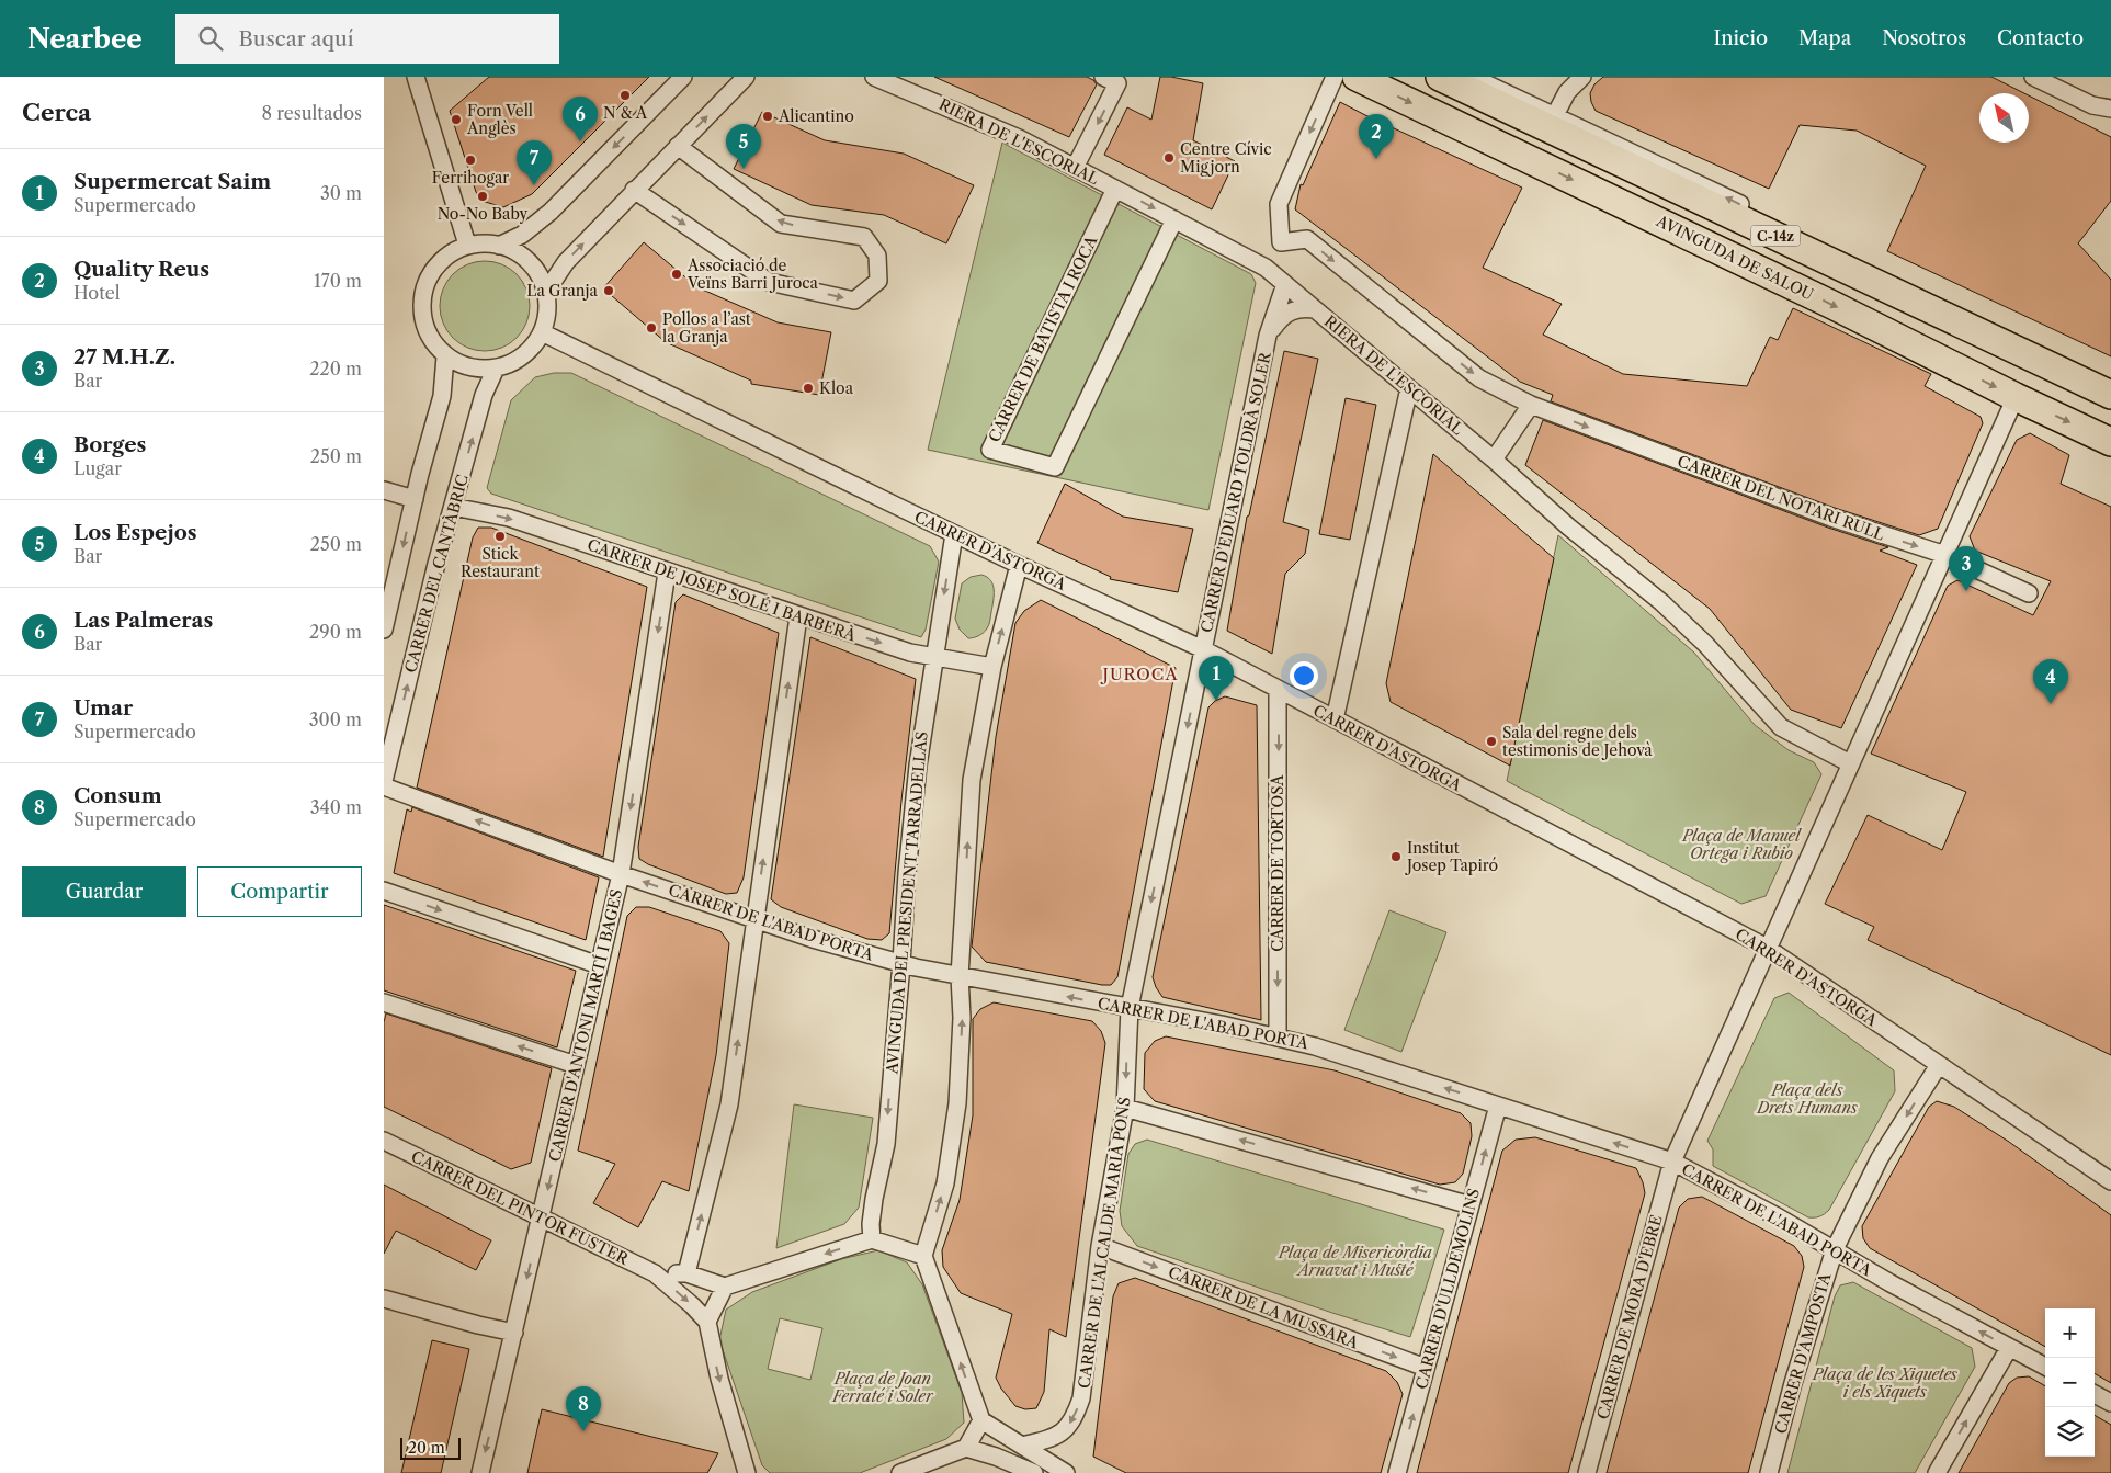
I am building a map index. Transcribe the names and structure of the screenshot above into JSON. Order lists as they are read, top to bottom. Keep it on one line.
{"streets":{"main road":["C-14z","AVINGUDA DE SALOU"],"street":["RIERA DE L'ESCORIAL","CARRER DE BATISTA I ROCA","CARRER D'EDUARD TOLDRÀ SOLER","CARRER DEL NOTARI RULL","CARRER D'ASTORGA","CARRER DEL CANTÀBRIC","CARRER DE JOSEP SOLÉ I BARBERÀ","CARRER DE TORTOSA","AVINGUDA DEL PRESIDENT TARRADELLAS","CARRER DE L'ABAD PORTA","CARRER D'ANTONI MARTÍ I BAGES","CARRER DEL PINTOR FUSTER","CARRER DE L'ALCALDE MARIÀ PONS","CARRER D'ULLDEMOLINS","CARRER DE LA MUSSARA","CARRER DE MORA D'EBRE","CARRER D'AMPOSTA"]},"crossings":[["RIERA DE L'ESCORIAL","CARRER DE BATISTA I ROCA"],["RIERA DE L'ESCORIAL","CARRER D'EDUARD TOLDRÀ SOLER"],["RIERA DE L'ESCORIAL","CARRER DE MORA D'EBRE"],["AVINGUDA DE SALOU","CARRER DE MORA D'EBRE"],["CARRER D'EDUARD TOLDRÀ SOLER","CARRER D'ASTORGA"],["CARRER D'EDUARD TOLDRÀ SOLER","CARRER DE L'ALCALDE MARIÀ PONS"],["CARRER DEL NOTARI RULL","CARRER DE MORA D'EBRE"],["CARRER D'ASTORGA","CARRER DEL CANTÀBRIC"],["CARRER D'ASTORGA","CARRER DE TORTOSA"],["CARRER D'ASTORGA","AVINGUDA DEL PRESIDENT TARRADELLAS"],["CARRER D'ASTORGA","CARRER DE L'ALCALDE MARIÀ PONS"],["CARRER D'ASTORGA","CARRER DE MORA D'EBRE"],["CARRER D'ASTORGA","CARRER D'AMPOSTA"],["CARRER DEL CANTÀBRIC","CARRER DE JOSEP SOLÉ I BARBERÀ"],["CARRER DE JOSEP SOLÉ I BARBERÀ","AVINGUDA DEL PRESIDENT TARRADELLAS"],["CARRER DE JOSEP SOLÉ I BARBERÀ","CARRER D'ANTONI MARTÍ I BAGES"],["CARRER DE TORTOSA","CARRER DE L'ABAD PORTA"],["AVINGUDA DEL PRESIDENT TARRADELLAS","CARRER DE L'ABAD PORTA"],["CARRER DE L'ABAD PORTA","CARRER D'ANTONI MARTÍ I BAGES"],["CARRER DE L'ABAD PORTA","CARRER DE L'ALCALDE MARIÀ PONS"],["CARRER DE L'ABAD PORTA","CARRER D'ULLDEMOLINS"],["CARRER DE L'ABAD PORTA","CARRER DE MORA D'EBRE"],["CARRER DE L'ABAD PORTA","CARRER D'AMPOSTA"],["CARRER D'ANTONI MARTÍ I BAGES","CARRER DEL PINTOR FUSTER"],["CARRER DE L'ALCALDE MARIÀ PONS","CARRER DE LA MUSSARA"],["CARRER D'ULLDEMOLINS","CARRER DE LA MUSSARA"]],"one_way":["CARRER DEL NOTARI RULL","CARRER DE JOSEP SOLÉ I BARBERÀ","CARRER DE TORTOSA","CARRER DE L'ALCALDE MARIÀ PONS","CARRER D'ULLDEMOLINS","CARRER DE LA MUSSARA","CARRER D'AMPOSTA"],"districts":["JUROCA"],"parks":["Plaça de Manuel Ortega i Rubio","Plaça dels Drets Humans","Plaça de Misericòrdia Arnavat i Musté","Plaça de les Xiquetes i els Xiquets","Plaça de Joan Ferraté i Soler"],"places":["N & A","Alicantino","Forn Vell Anglès","Centre Cívic Migjorn","Ferrihogar","No-No Baby","Associació de Veïns Barri Juroca","La Granja","Pollos a l’ast la Granja","Kloa","Stick Restaurant","Sala del regne dels testimonis de Jehovà","Institut Josep Tapiró"],"scale_bar":"20 m","north":"top left","page":{"header":"Nearbee","search":"Buscar aquí","nav":["Inicio","Mapa","Nosotros","Contacto"],"heading":["Cerca","8 resultados"],"pins":["6","2","5","7","3","1","4","8"],"list":[{"mark":"1","name":"Supermercat Saim","note":"Supermercado","value":"30 m"},{"mark":"2","name":"Quality Reus","note":"Hotel","value":"170 m"},{"mark":"3","name":"27 M.H.Z.","note":"Bar","value":"220 m"},{"mark":"4","name":"Borges","note":"Lugar","value":"250 m"},{"mark":"5","name":"Los Espejos","note":"Bar","value":"250 m"},{"mark":"6","name":"Las Palmeras","note":"Bar","value":"290 m"},{"mark":"7","name":"Umar","note":"Supermercado","value":"300 m"},{"mark":"8","name":"Consum","note":"Supermercado","value":"340 m"}],"buttons":["Guardar","Compartir"],"map_buttons":["+","−"],"scale":"20 m"}}
